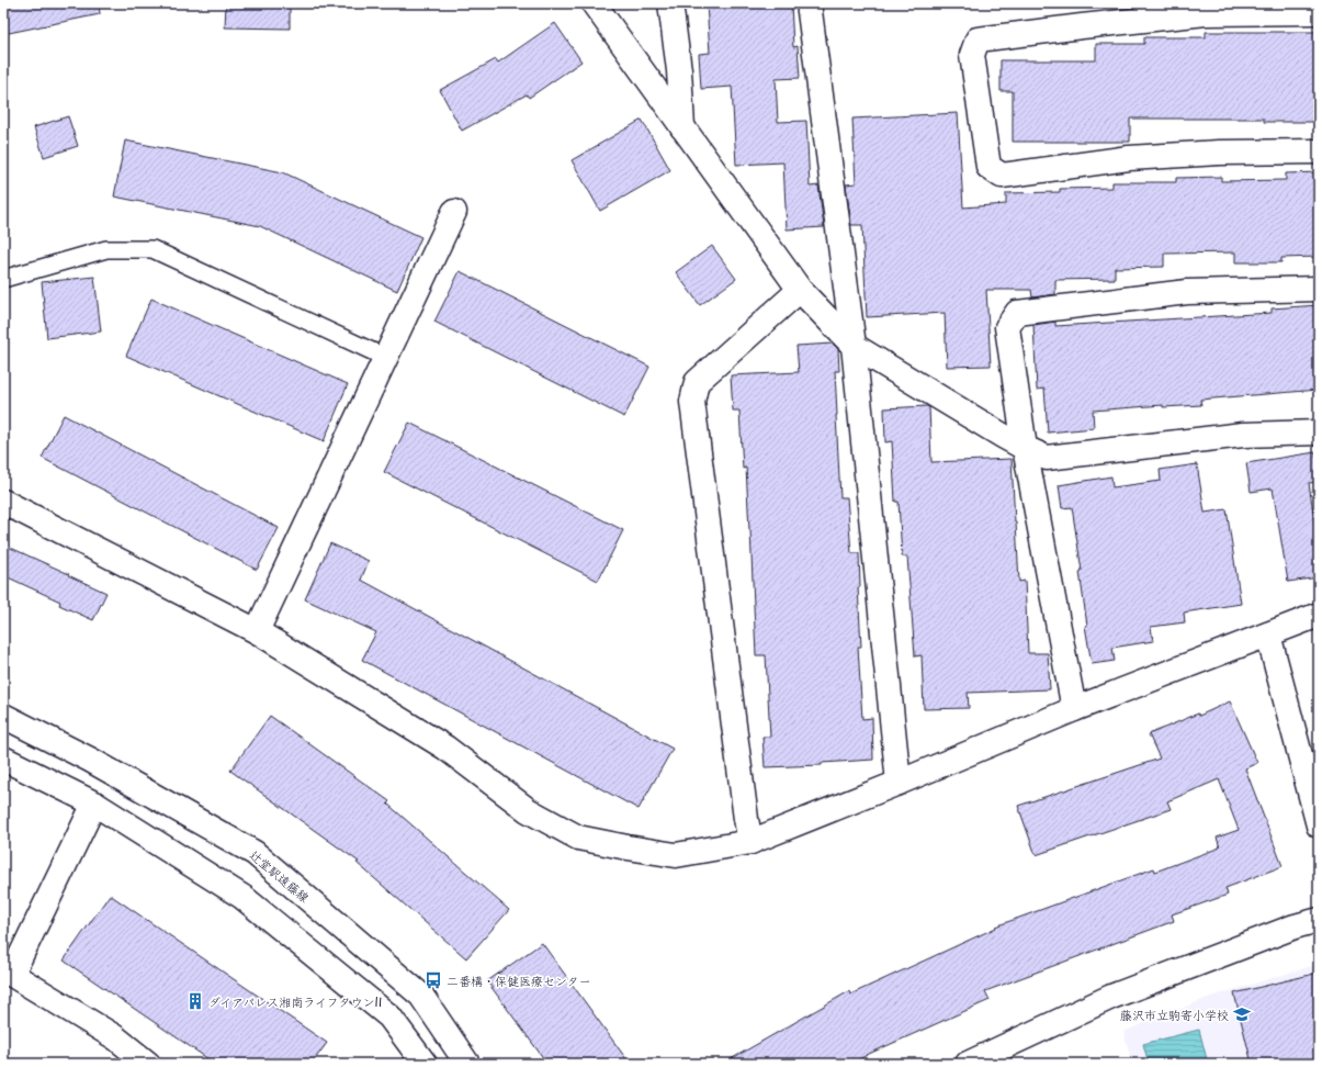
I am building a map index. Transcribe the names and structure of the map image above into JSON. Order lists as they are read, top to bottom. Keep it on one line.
{"streets":{"street":["辻堂駅遠藤線"]},"places":{"bus stop":["二番構・保健医療センター"],"building":["ダイアパレス湘南ライフタウンII"],"school or university":["藤沢市立駒寄小学校"]}}
